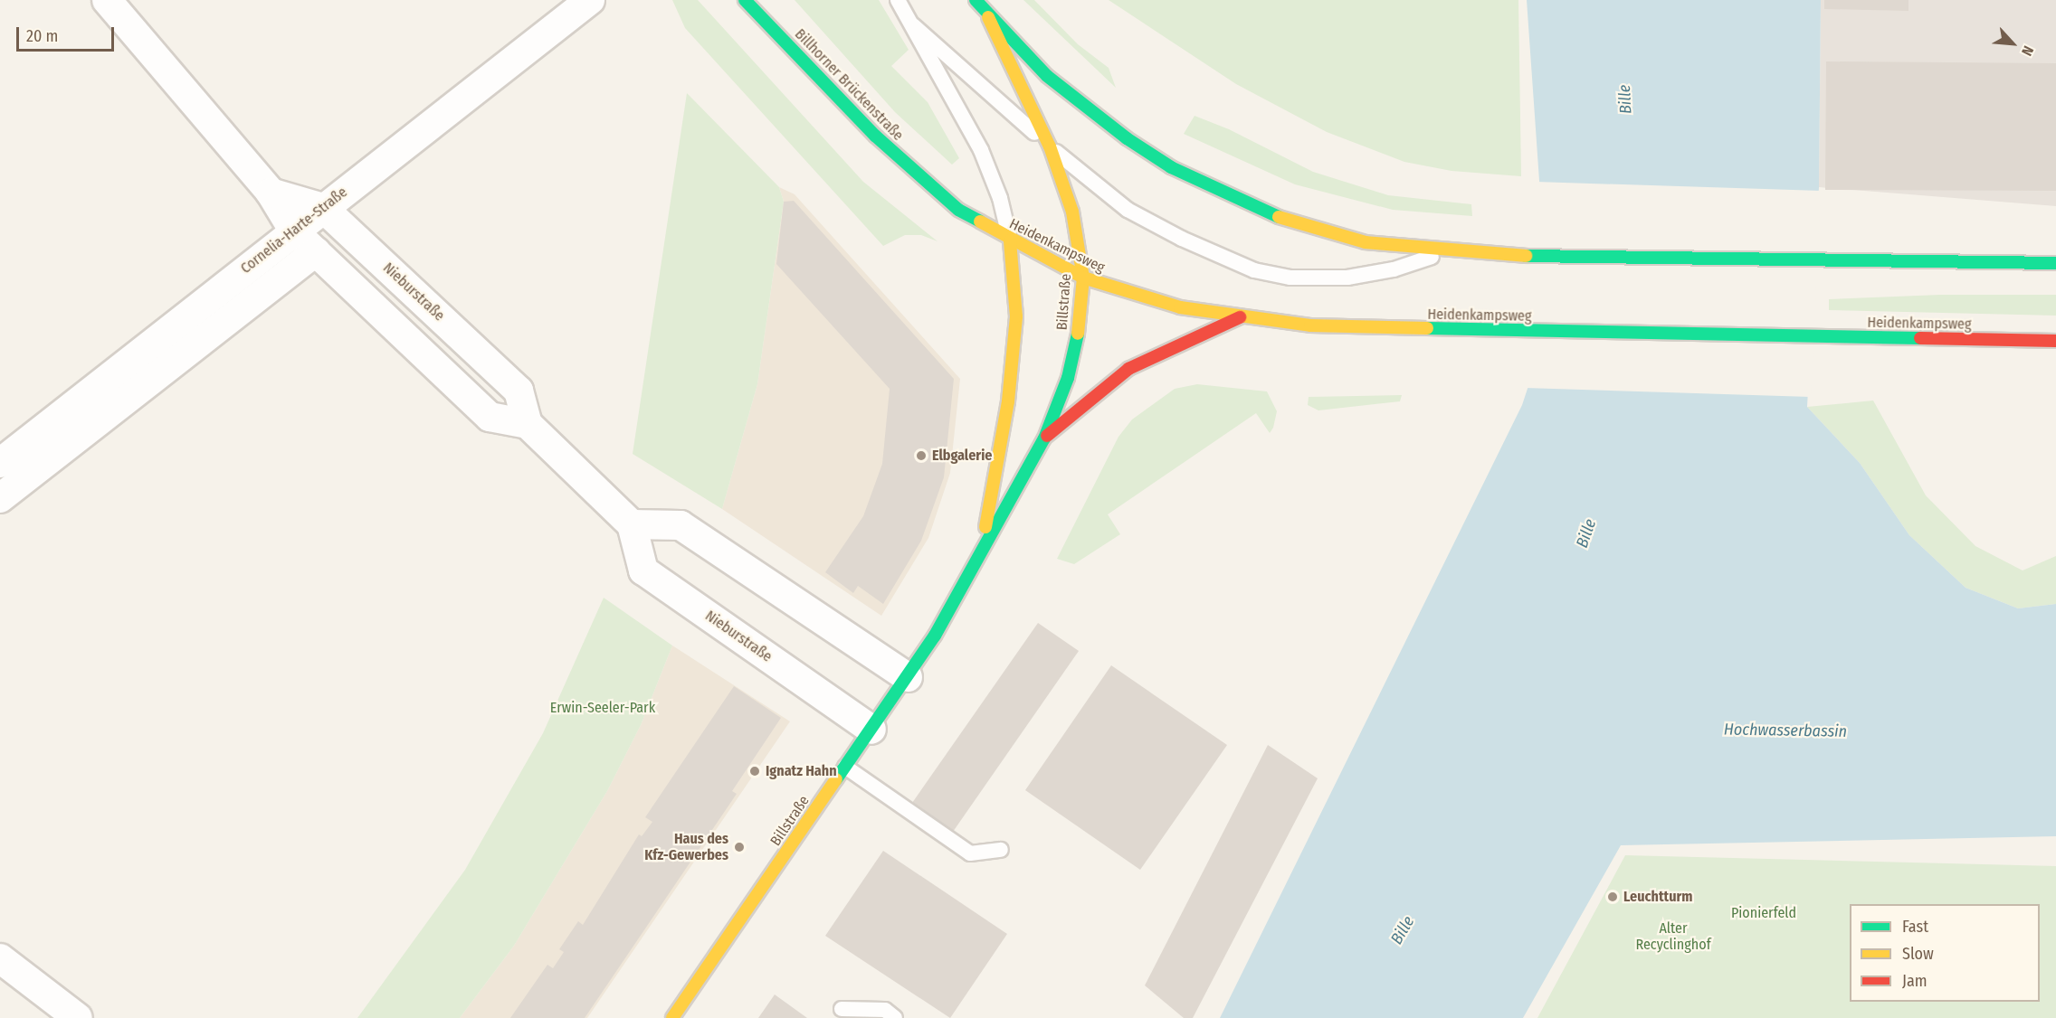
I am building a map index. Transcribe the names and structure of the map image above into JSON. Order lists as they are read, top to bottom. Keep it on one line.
{"streets":{"main road":["Billhorner Brückenstraße","Heidenkampsweg","Billstraße"],"street":["Cornelia-Harte-Straße","Nieburstraße"]},"crossings":[["Billhorner Brückenstraße","Heidenkampsweg"],["Cornelia-Harte-Straße","Nieburstraße"],["Heidenkampsweg","Billstraße"],["Nieburstraße","Billstraße"]],"water":["Bille","Hochwasserbassin"],"parks":["Erwin-Seeler-Park","Pionierfeld","Alter Recyclinghof"],"places":["Elbgalerie","Ignatz Hahn","Haus des Kfz-Gewerbes","Leuchtturm"],"legend":["Fast","Slow","Jam"],"scale_bar":"20 m","north":"bottom right"}
